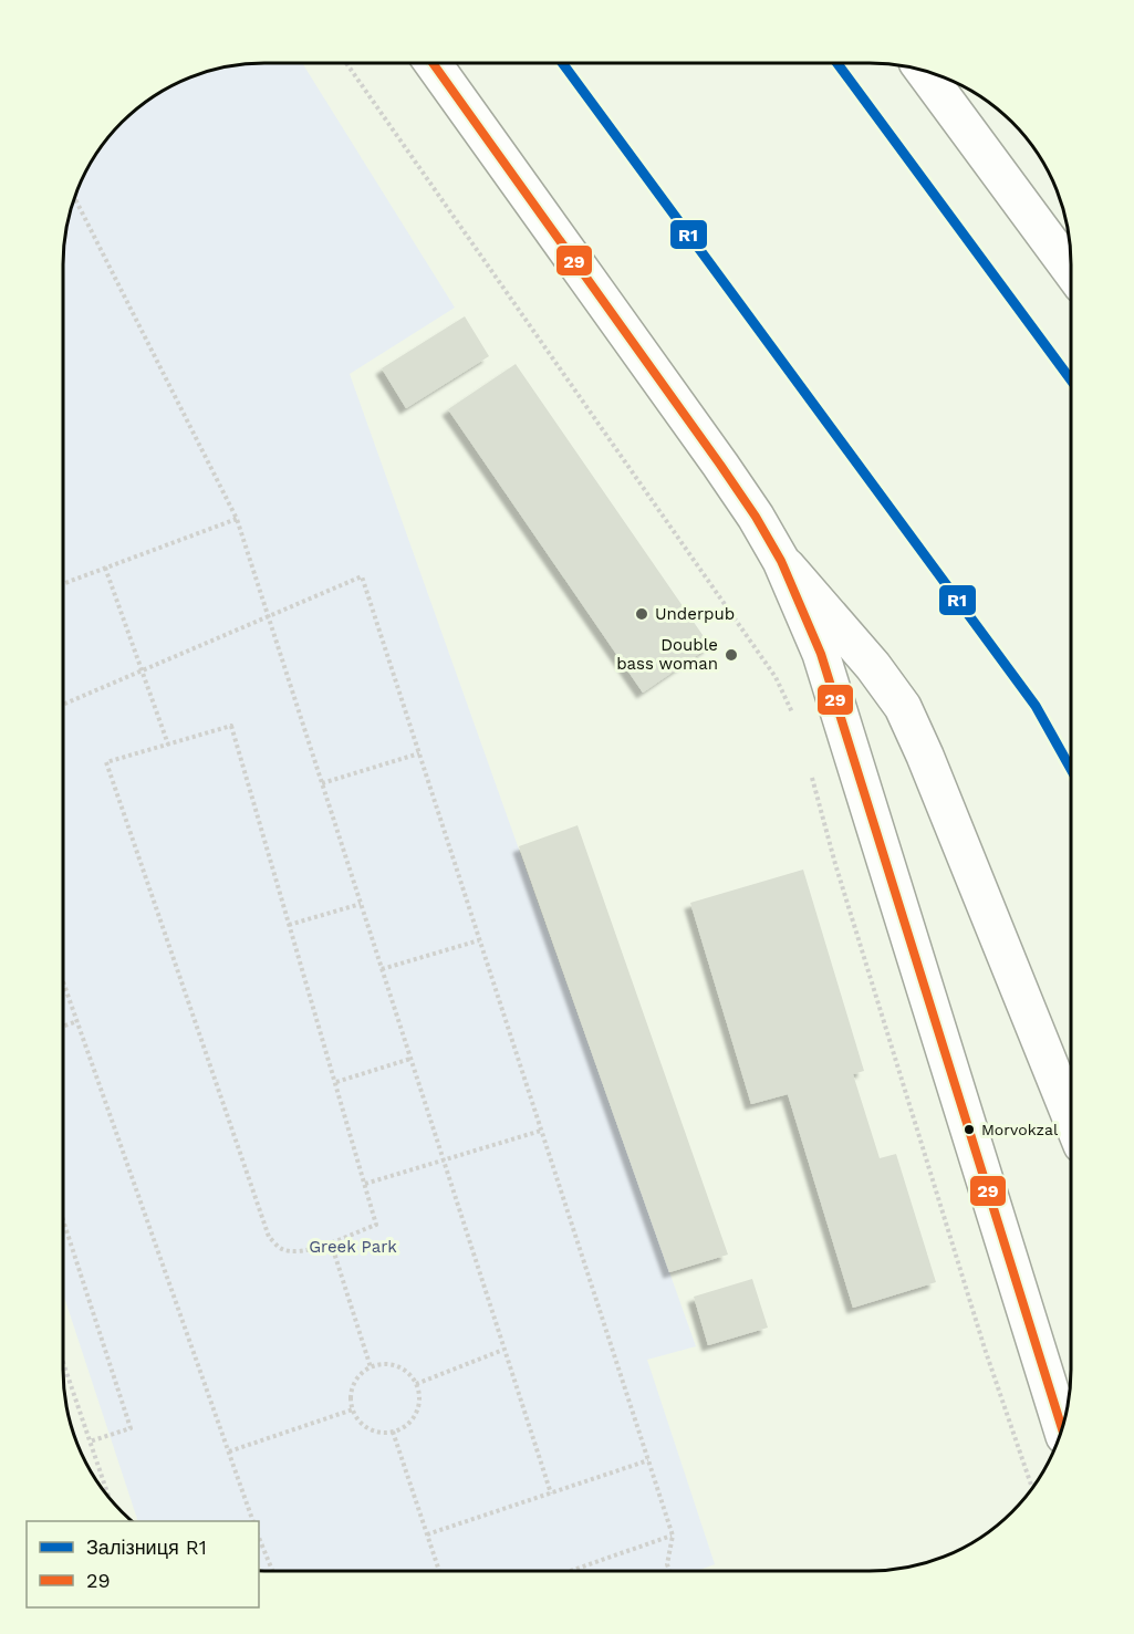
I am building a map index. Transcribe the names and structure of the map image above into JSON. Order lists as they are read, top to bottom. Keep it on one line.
{"parks":["Greek Park"],"places":["Underpub","Double bass woman","Morvokzal"],"lines":["rail line R1","transit line 29"],"legend":["Залізниця R1","29"]}
